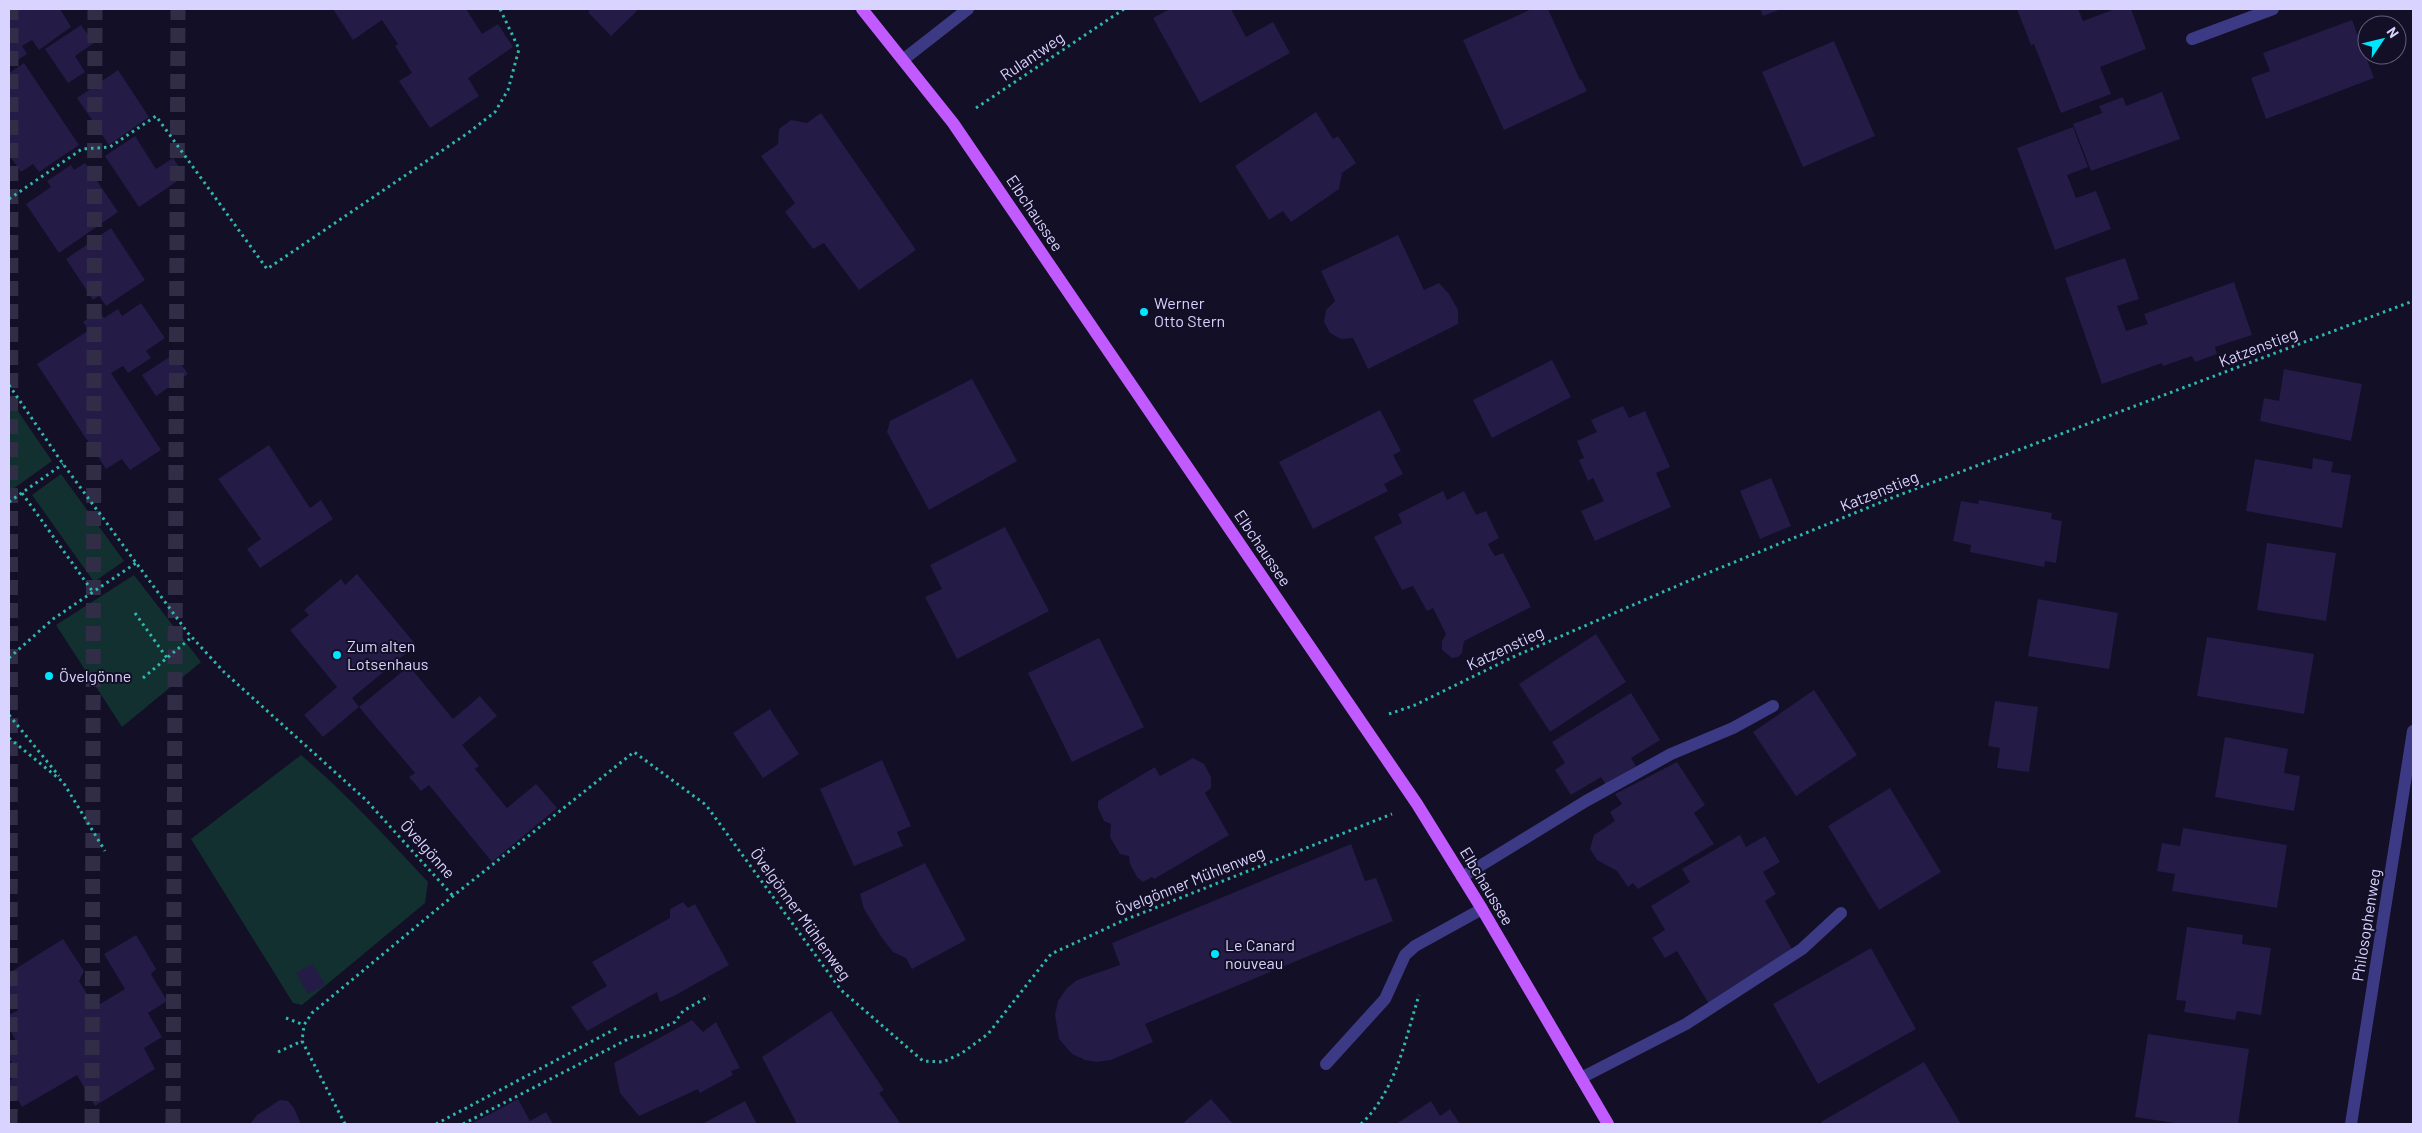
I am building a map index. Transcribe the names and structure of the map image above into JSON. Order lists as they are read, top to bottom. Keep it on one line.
{"streets":{"main road":["Elbchaussee"],"street":["Philosophenweg"],"path":["Rulantweg","Katzenstieg","Övelgönne","Övelgönner Mühlenweg"]},"crossings":[["Rulantweg","Elbchaussee"],["Elbchaussee","Katzenstieg"],["Elbchaussee","Övelgönner Mühlenweg"],["Övelgönne","Övelgönner Mühlenweg"]],"places":["Werner Otto Stern","Zum alten Lotsenhaus","Övelgönne","Le Canard nouveau"],"north":"top right"}
